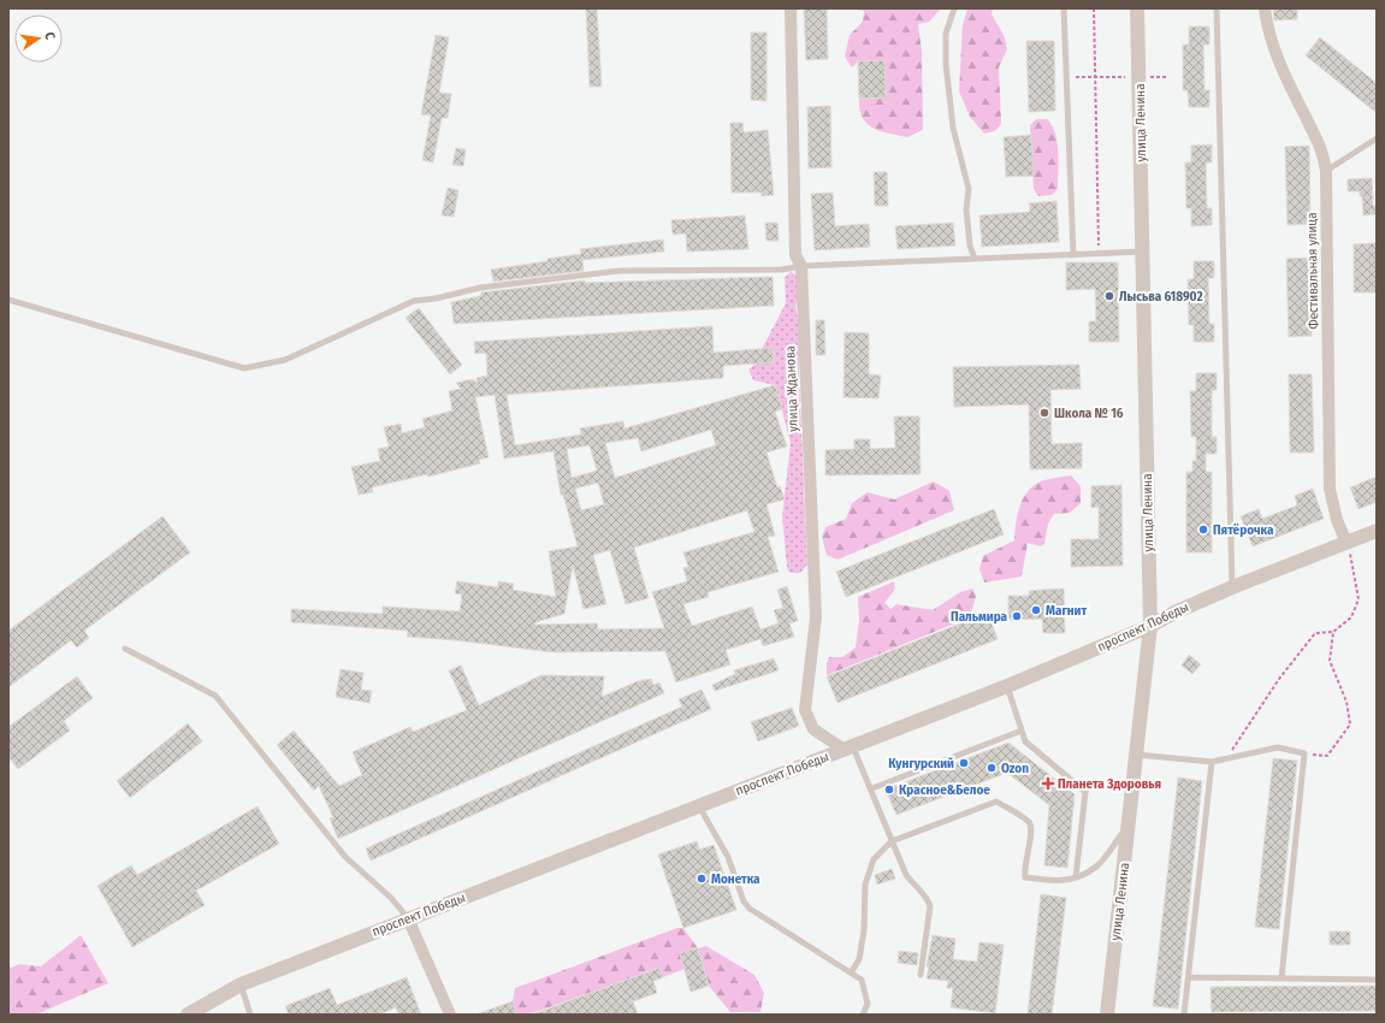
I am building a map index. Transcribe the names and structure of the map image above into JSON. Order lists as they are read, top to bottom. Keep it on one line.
{"streets":{"street":["улица Ленина","Фестивальная улица","улица Жданова","проспект Победы"]},"crossings":[["улица Ленина","проспект Победы"],["Фестивальная улица","проспект Победы"],["улица Жданова","проспект Победы"]],"places":{"other":["Лысьва 618902","Школа № 16","Пятёрочка","Магнит","Пальмира","Кунгурский","Ozon","Красное&Белое","Монетка"],"health":["Планета Здоровья"]},"north":"right"}
